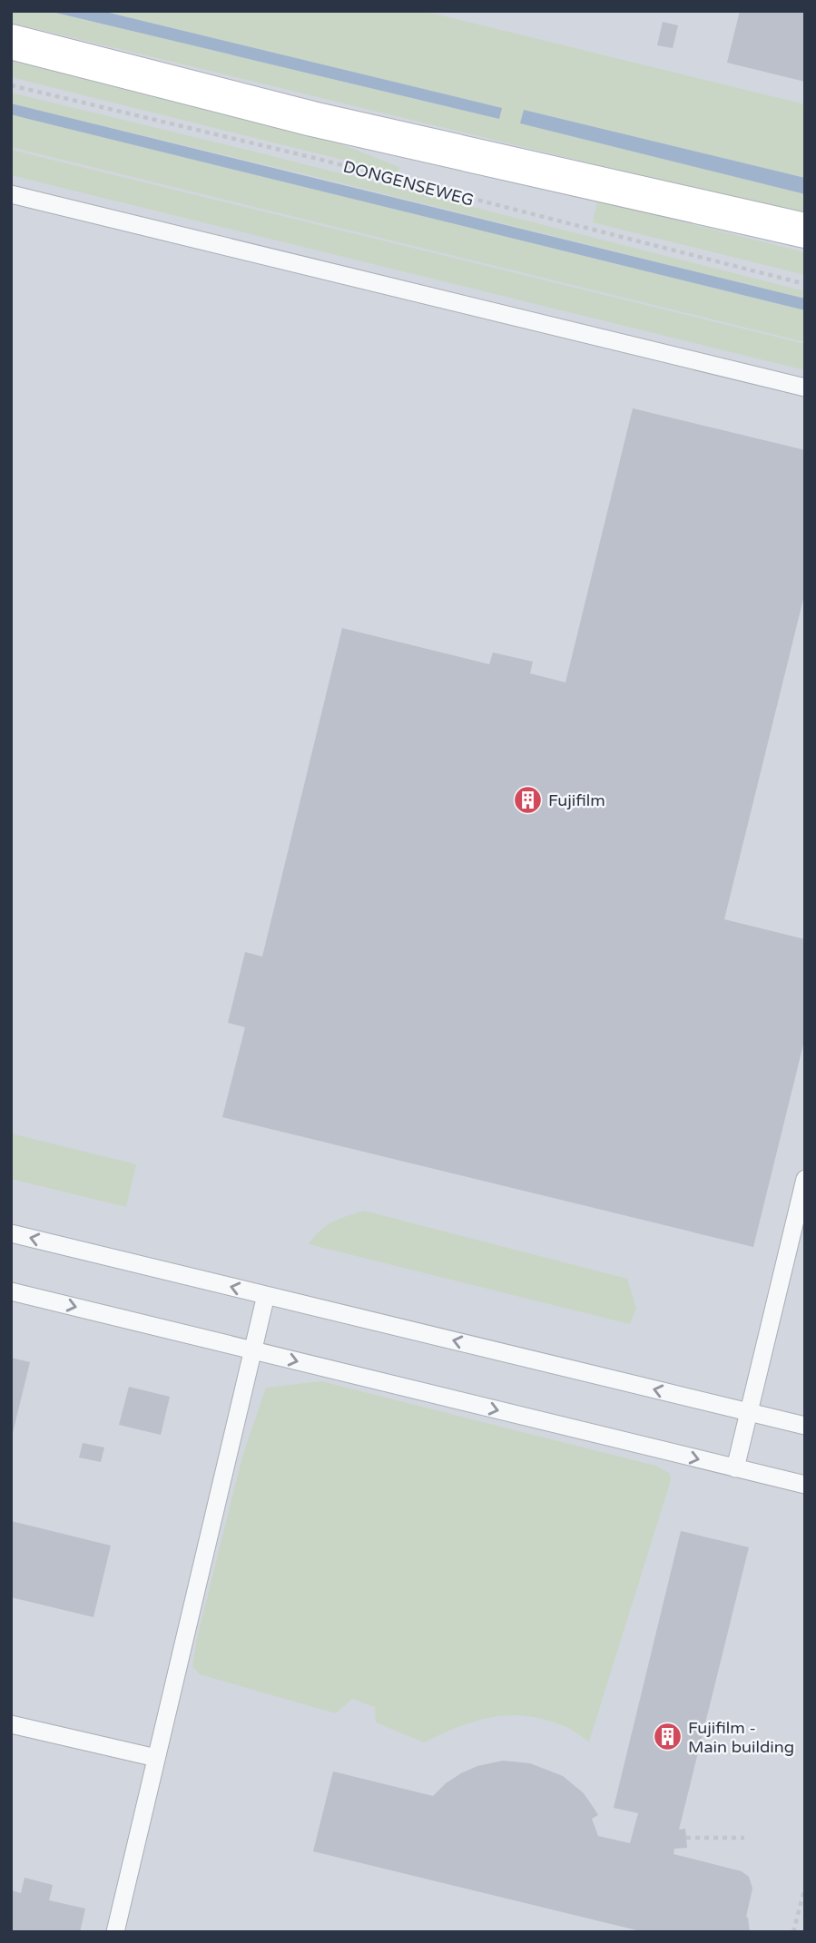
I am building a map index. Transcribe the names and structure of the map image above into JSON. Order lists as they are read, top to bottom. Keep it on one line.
{"streets":{"path":["DONGENSEWEG"]},"places":{"building":["Fujifilm","Fujifilm - Main building"]}}
